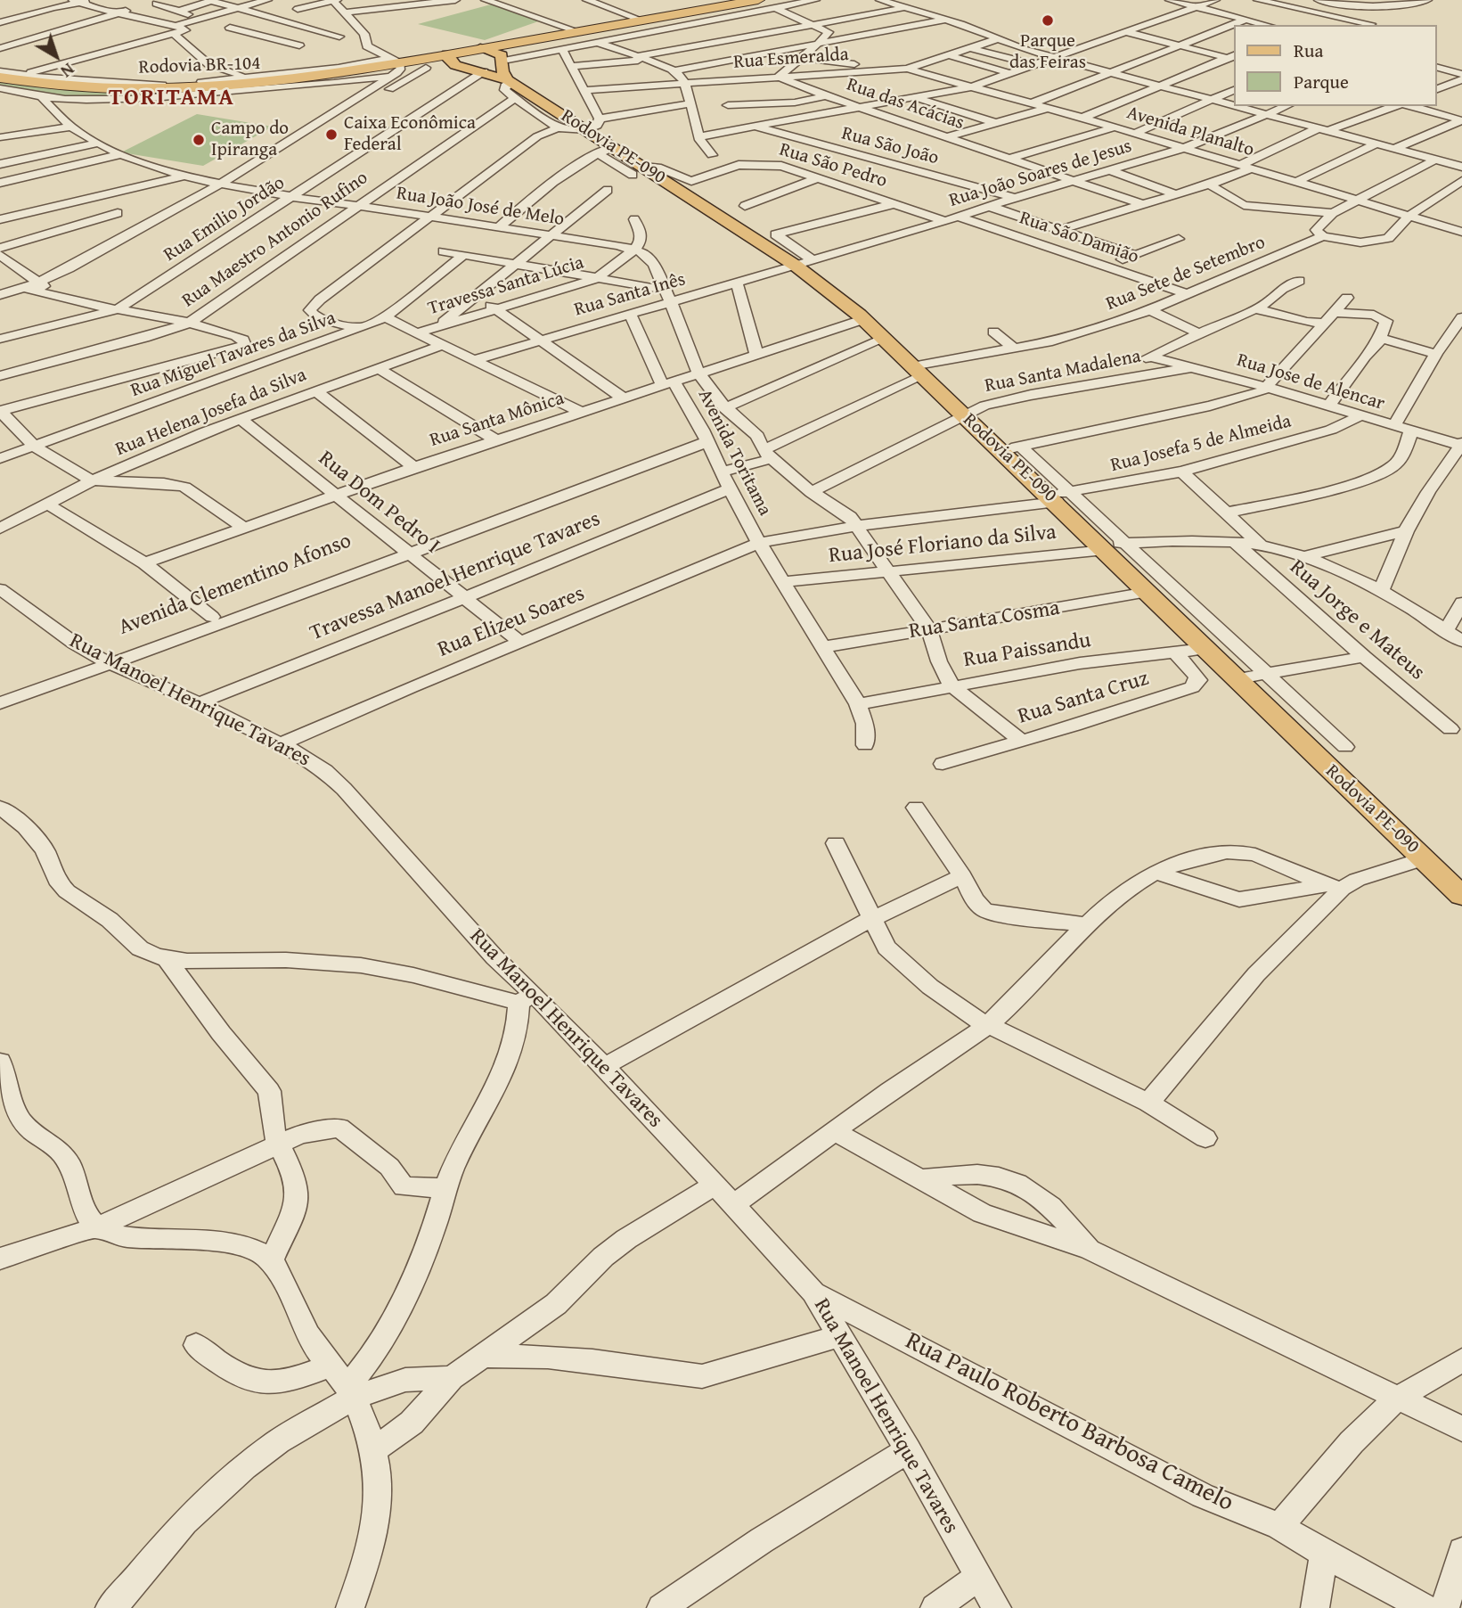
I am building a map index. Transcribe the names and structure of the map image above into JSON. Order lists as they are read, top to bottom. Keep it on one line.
{"streets":{"highway":["Rodovia BR-104"],"main road":["Rodovia PE-090"],"street":["Rua Esmeralda","Rua das Acácias","Avenida Planalto","Rua São João","Rua São Pedro","Rua João Soares de Jesus","Rua João José de Melo","Rua Emilio Jordão","Rua São Damião","Rua Maestro Antonio Rufino","Rua Sete de Setembro","Travessa Santa Lúcia","Rua Santa Inês","Rua Miguel Tavares da Silva","Rua Santa Madalena","Rua Jose de Alencar","Rua Helena Josefa da Silva","Rua Santa Mônica","Rua Josefa 5 de Almeida","Avenida Toritama","Rua Dom Pedro I","Rua José Floriano da Silva","Travessa Manoel Henrique Tavares","Avenida Clementino Afonso","Rua Santa Cosma","Rua Jorge e Mateus","Rua Elizeu Soares","Rua Paissandu","Rua Santa Cruz","Rua Manoel Henrique Tavares","Rua Paulo Roberto Barbosa Camelo"]},"crossings":[["Rua Esmeralda","Rua das Acácias"],["Rua Esmeralda","Avenida Planalto"],["Rodovia BR-104","Rodovia PE-090"],["Rua das Acácias","Rua João Soares de Jesus"],["Avenida Planalto","Rua João Soares de Jesus"],["Rua São João","Rua João Soares de Jesus"],["Rodovia PE-090","Rua São Pedro"],["Rodovia PE-090","Rua João Soares de Jesus"],["Rodovia PE-090","Rua Emilio Jordão"],["Rodovia PE-090","Rua Sete de Setembro"],["Rodovia PE-090","Rua Santa Inês"],["Rodovia PE-090","Rua Santa Madalena"],["Rodovia PE-090","Rua Santa Mônica"],["Rodovia PE-090","Rua Josefa 5 de Almeida"],["Rodovia PE-090","Rua José Floriano da Silva"],["Rodovia PE-090","Rua Santa Cosma"],["Rodovia PE-090","Rua Paissandu"],["Rua São Pedro","Rua João Soares de Jesus"],["Rua João Soares de Jesus","Rua São Damião"],["Rua João Soares de Jesus","Rua Santa Inês"],["Rua João José de Melo","Rua Emilio Jordão"],["Rua João José de Melo","Rua Maestro Antonio Rufino"],["Rua João José de Melo","Travessa Santa Lúcia"],["Rua João José de Melo","Avenida Toritama"],["Rua São Damião","Rua Sete de Setembro"],["Rua Sete de Setembro","Avenida Toritama"],["Travessa Santa Lúcia","Avenida Toritama"],["Rua Santa Inês","Avenida Toritama"],["Rua Santa Madalena","Rua Jose de Alencar"],["Rua Santa Madalena","Avenida Toritama"],["Rua Jose de Alencar","Rua Josefa 5 de Almeida"],["Rua Helena Josefa da Silva","Rua Dom Pedro I"],["Rua Santa Mônica","Avenida Toritama"],["Rua Santa Mônica","Rua Dom Pedro I"],["Rua Josefa 5 de Almeida","Avenida Toritama"],["Rua Josefa 5 de Almeida","Rua Elizeu Soares"],["Avenida Toritama","Rua José Floriano da Silva"],["Avenida Toritama","Travessa Manoel Henrique Tavares"],["Avenida Toritama","Avenida Clementino Afonso"],["Avenida Toritama","Rua Santa Cosma"],["Avenida Toritama","Rua Elizeu Soares"],["Avenida Toritama","Rua Paissandu"],["Rua Dom Pedro I","Travessa Manoel Henrique Tavares"],["Rua Dom Pedro I","Avenida Clementino Afonso"],["Rua Dom Pedro I","Rua Elizeu Soares"],["Rua José Floriano da Silva","Rua Jorge e Mateus"],["Travessa Manoel Henrique Tavares","Rua Manoel Henrique Tavares"],["Avenida Clementino Afonso","Rua Manoel Henrique Tavares"],["Rua Elizeu Soares","Rua Manoel Henrique Tavares"],["Rua Paissandu","Rua Santa Cruz"],["Rua Manoel Henrique Tavares","Rua Paulo Roberto Barbosa Camelo"]],"districts":["TORITAMA"],"places":["Parque das Feiras","Caixa Econômica Federal","Campo do Ipiranga"],"legend":["Rua","Parque"],"north":"bottom right"}
